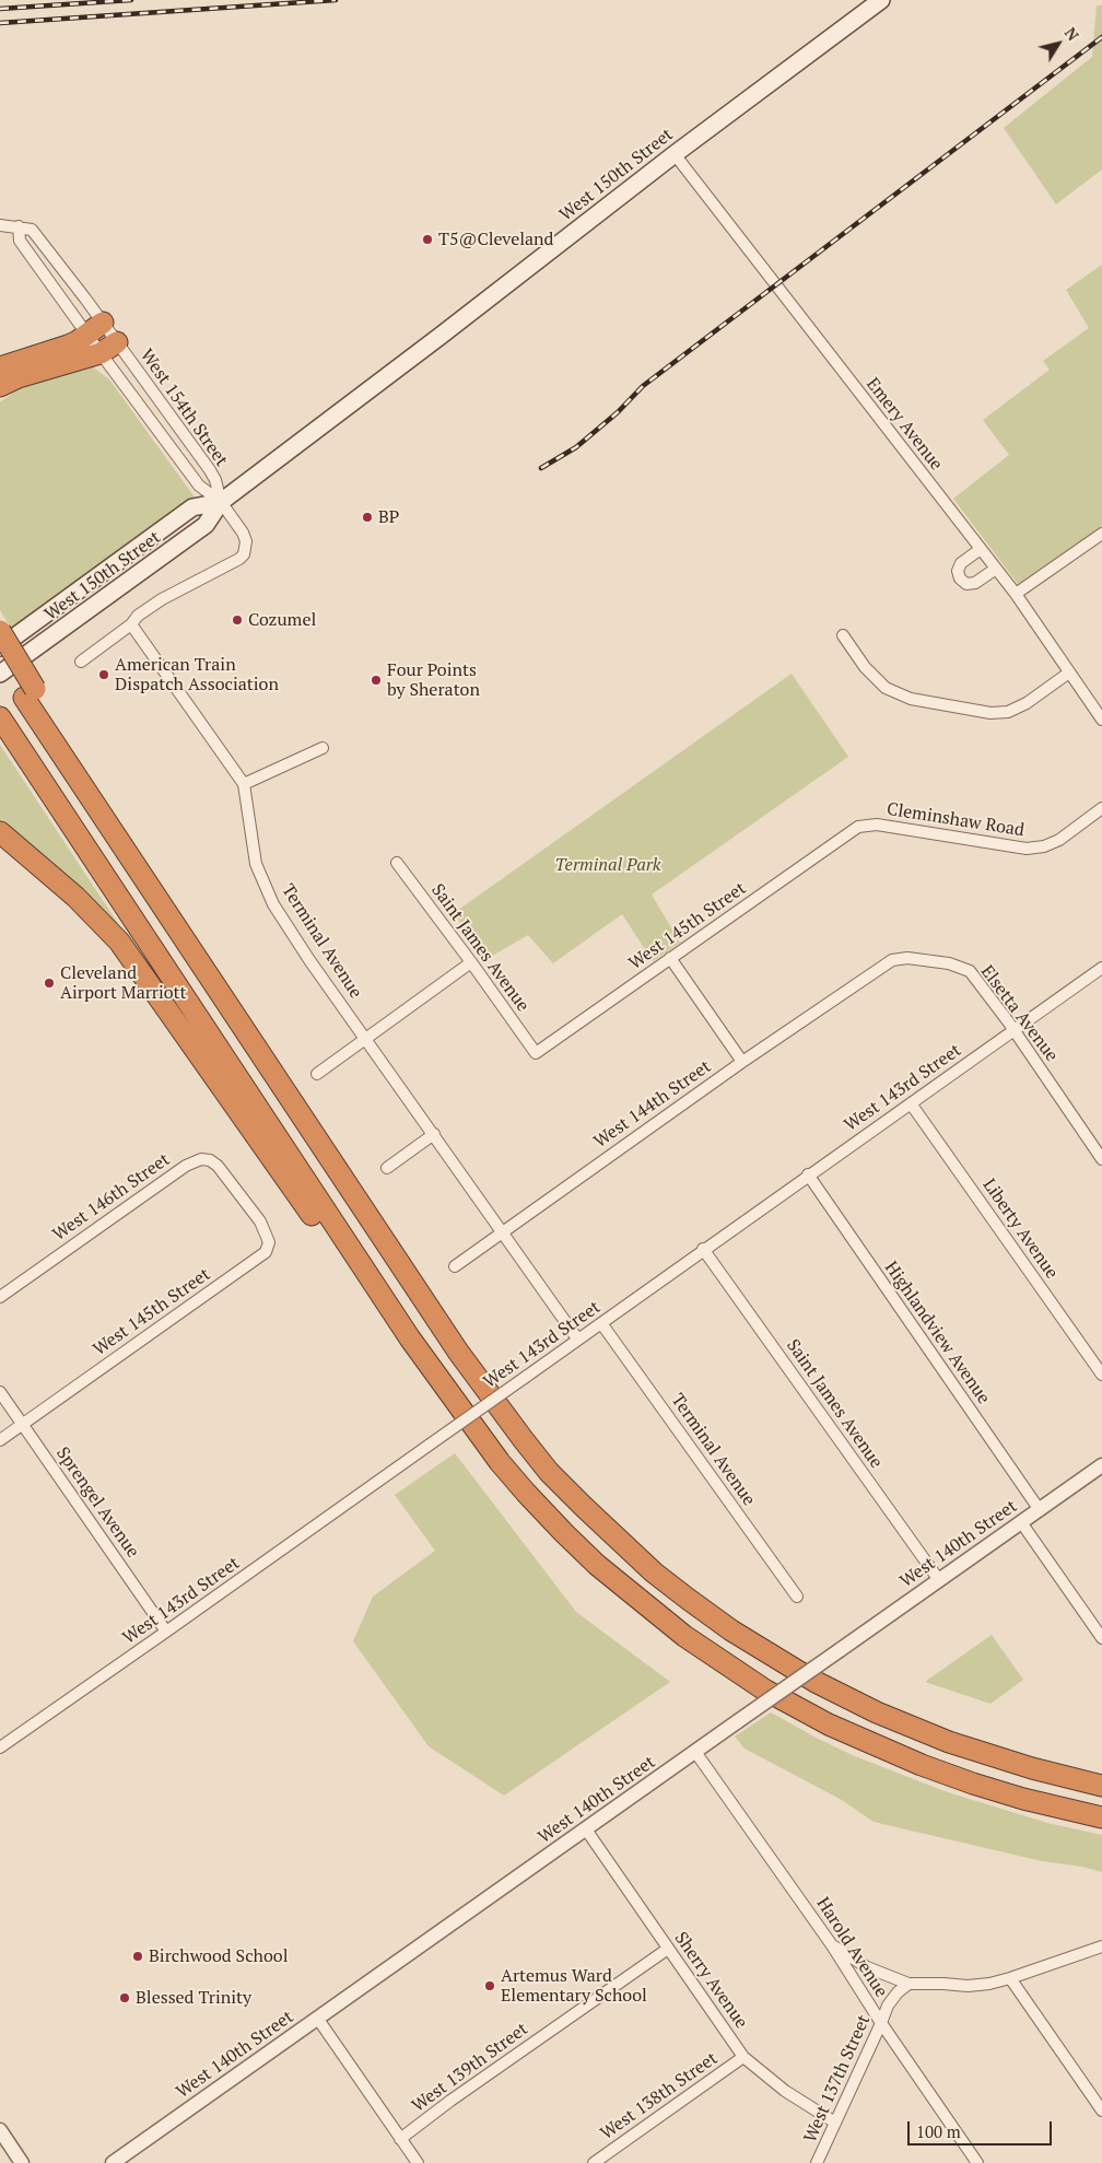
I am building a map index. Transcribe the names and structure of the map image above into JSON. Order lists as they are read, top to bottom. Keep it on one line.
{"streets":{"main road":["West 150th Street"],"street":["West 154th Street","Emery Avenue","Cleminshaw Road","West 145th Street","Terminal Avenue","Saint James Avenue","Elsetta Avenue","West 143rd Street","West 144th Street","West 146th Street","Liberty Avenue","Highlandview Avenue","Sprengel Avenue","West 140th Street","Harold Avenue","Sherry Avenue","West 139th Street","West 137th Street","West 138th Street"]},"crossings":[["West 150th Street","West 154th Street"],["West 150th Street","Emery Avenue"],["Cleminshaw Road","West 145th Street"],["West 145th Street","Saint James Avenue"],["West 145th Street","West 146th Street"],["West 145th Street","Sprengel Avenue"],["Terminal Avenue","West 143rd Street"],["Terminal Avenue","West 144th Street"],["Saint James Avenue","West 143rd Street"],["Saint James Avenue","West 140th Street"],["Elsetta Avenue","West 143rd Street"],["Elsetta Avenue","West 144th Street"],["West 143rd Street","Liberty Avenue"],["West 143rd Street","Highlandview Avenue"],["West 143rd Street","Sprengel Avenue"],["Highlandview Avenue","West 140th Street"],["West 140th Street","Harold Avenue"],["West 140th Street","Sherry Avenue"],["Harold Avenue","West 137th Street"],["Sherry Avenue","West 139th Street"],["Sherry Avenue","West 137th Street"],["Sherry Avenue","West 138th Street"]],"parks":["Terminal Park"],"places":["T5@Cleveland","BP","Cozumel","American Train Dispatch Association","Four Points by Sheraton","Cleveland Airport Marriott","Birchwood School","Artemus Ward Elementary School","Blessed Trinity"],"scale_bar":"100 m","north":"top right"}
